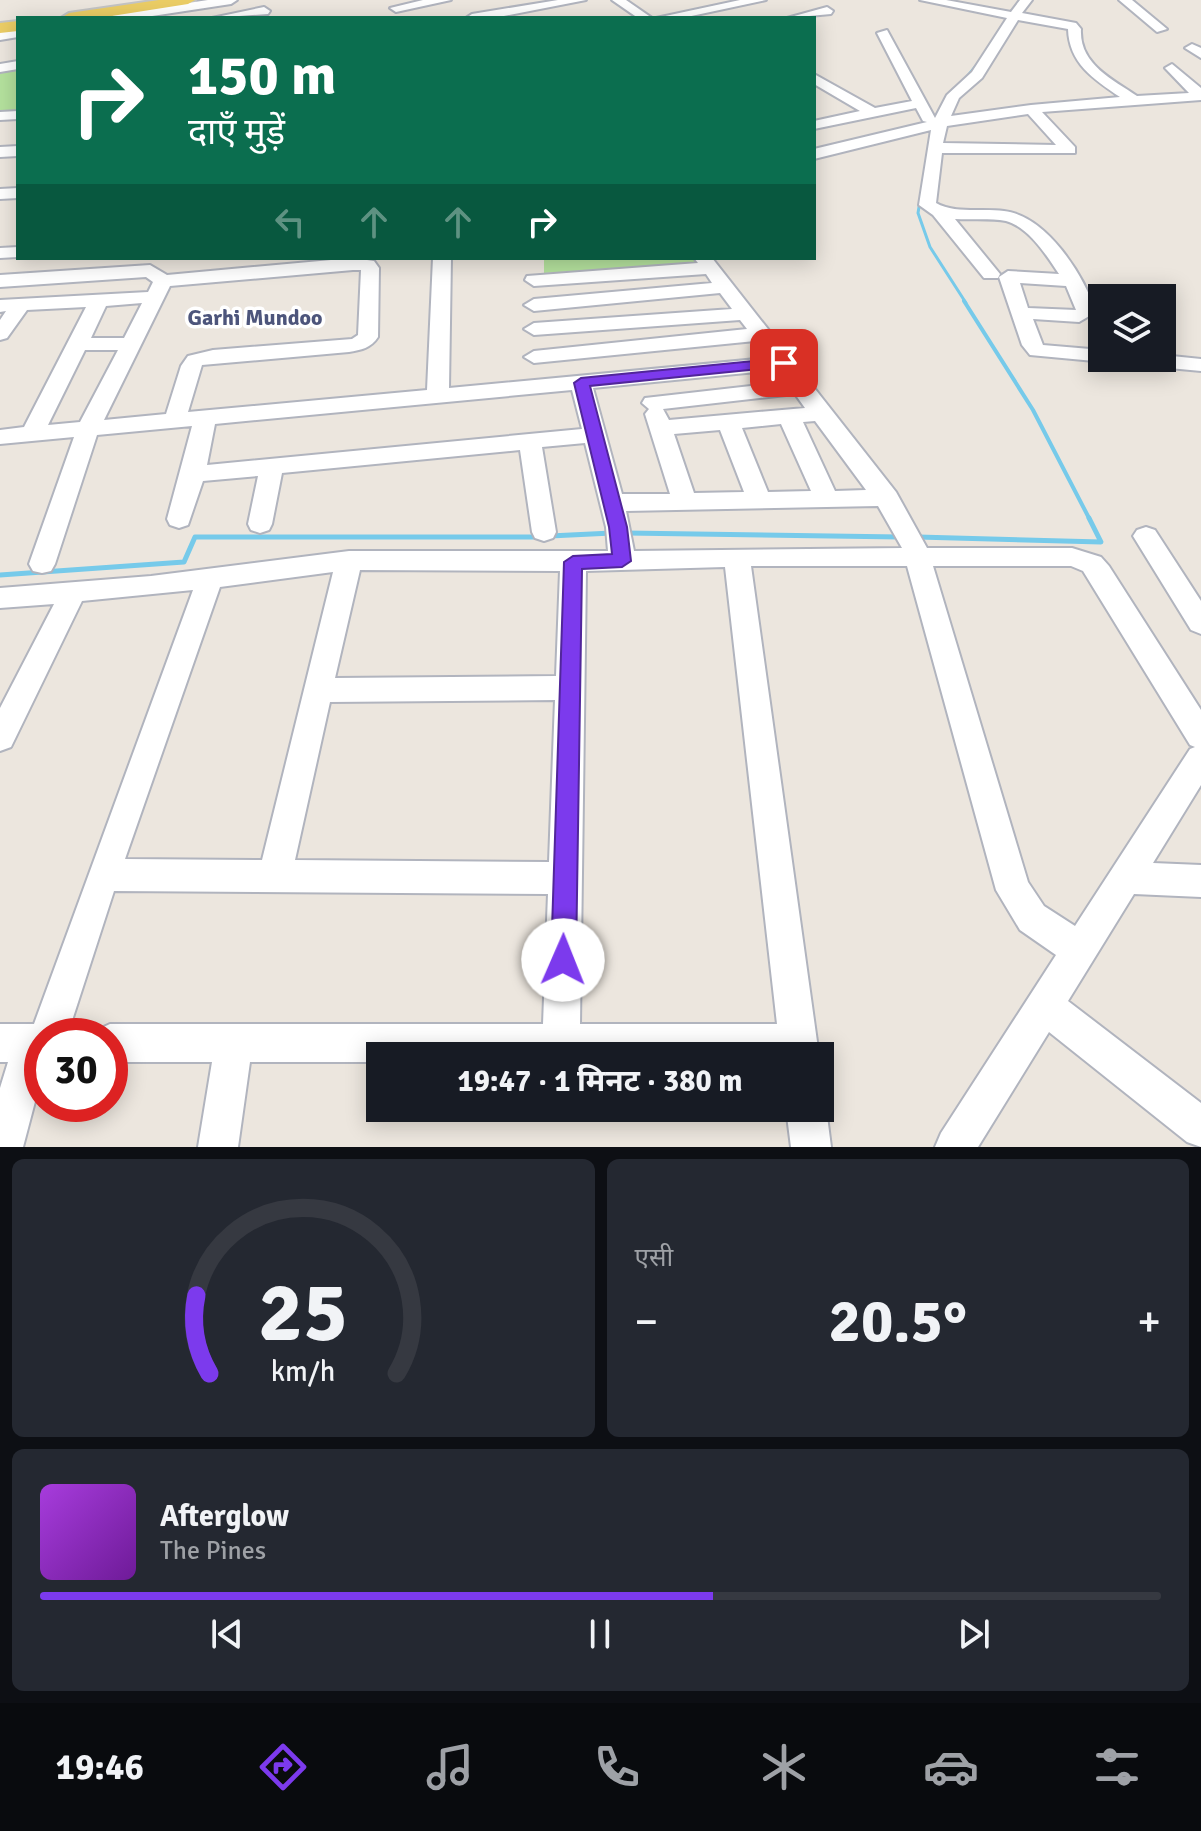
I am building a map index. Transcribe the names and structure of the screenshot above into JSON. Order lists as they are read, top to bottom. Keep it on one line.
{"districts":["Garhi Mundoo"],"page":{"turn":["150 m","दाएँ मुड़ें"],"limit":"30","trip":"19:47 · 1 मिनट · 380 m","tile":"एसी","heat":["−","20.5°","+"],"song":["Afterglow","The Pines"],"tabs":"19:46","gauge":["25","km/h"]}}
